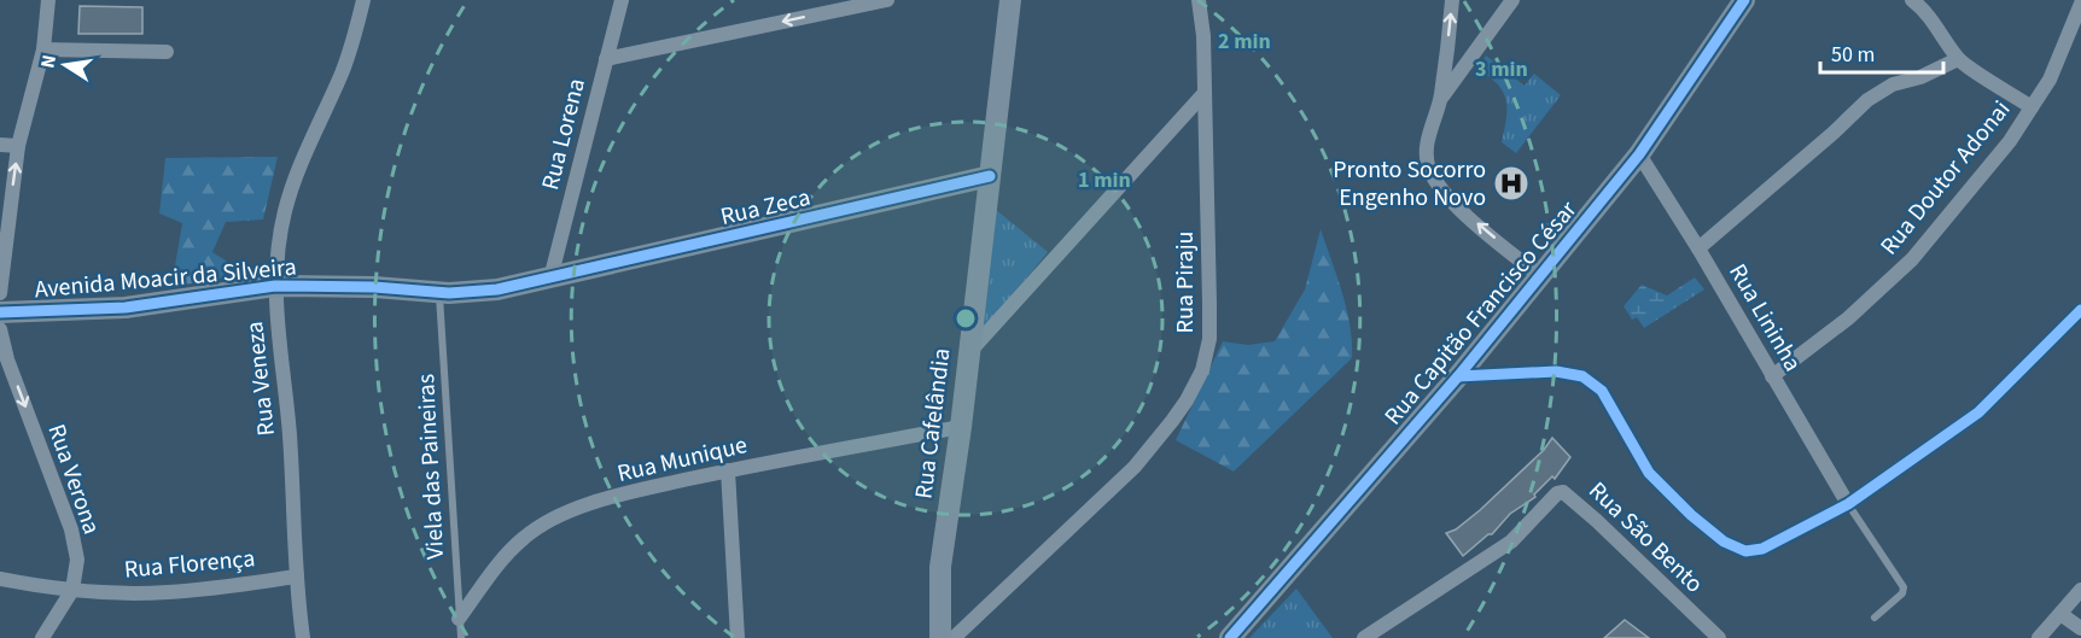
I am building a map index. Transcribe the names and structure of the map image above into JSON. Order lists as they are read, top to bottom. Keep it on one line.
{"streets":{"street":["Rua Lorena","Rua Doutor Adonai","Rua Zeca","Avenida Moacir da Silveira","Rua Piraju","Rua Capitão Francisco César","Rua Lininha","Rua Veneza","Rua Cafelândia","Rua Munique","Rua Verona","Rua São Bento","Rua Florença"],"lane":["Viela das Paineiras"]},"crossings":[["Rua Lorena","Rua Zeca"],["Rua Lorena","Avenida Moacir da Silveira"],["Rua Doutor Adonai","Rua Lininha"],["Rua Zeca","Avenida Moacir da Silveira"],["Rua Zeca","Rua Cafelândia"],["Avenida Moacir da Silveira","Rua Veneza"],["Avenida Moacir da Silveira","Viela das Paineiras"],["Rua Capitão Francisco César","Rua Lininha"],["Rua Veneza","Rua Florença"],["Rua Cafelândia","Rua Munique"],["Rua Munique","Viela das Paineiras"],["Rua Verona","Rua Florença"]],"one_way":["Rua Verona"],"places":{"hospital":["Pronto Socorro Engenho Novo"]},"scale_bar":"50 m","north":"left","rings":["2 min","3 min","1 min"]}
